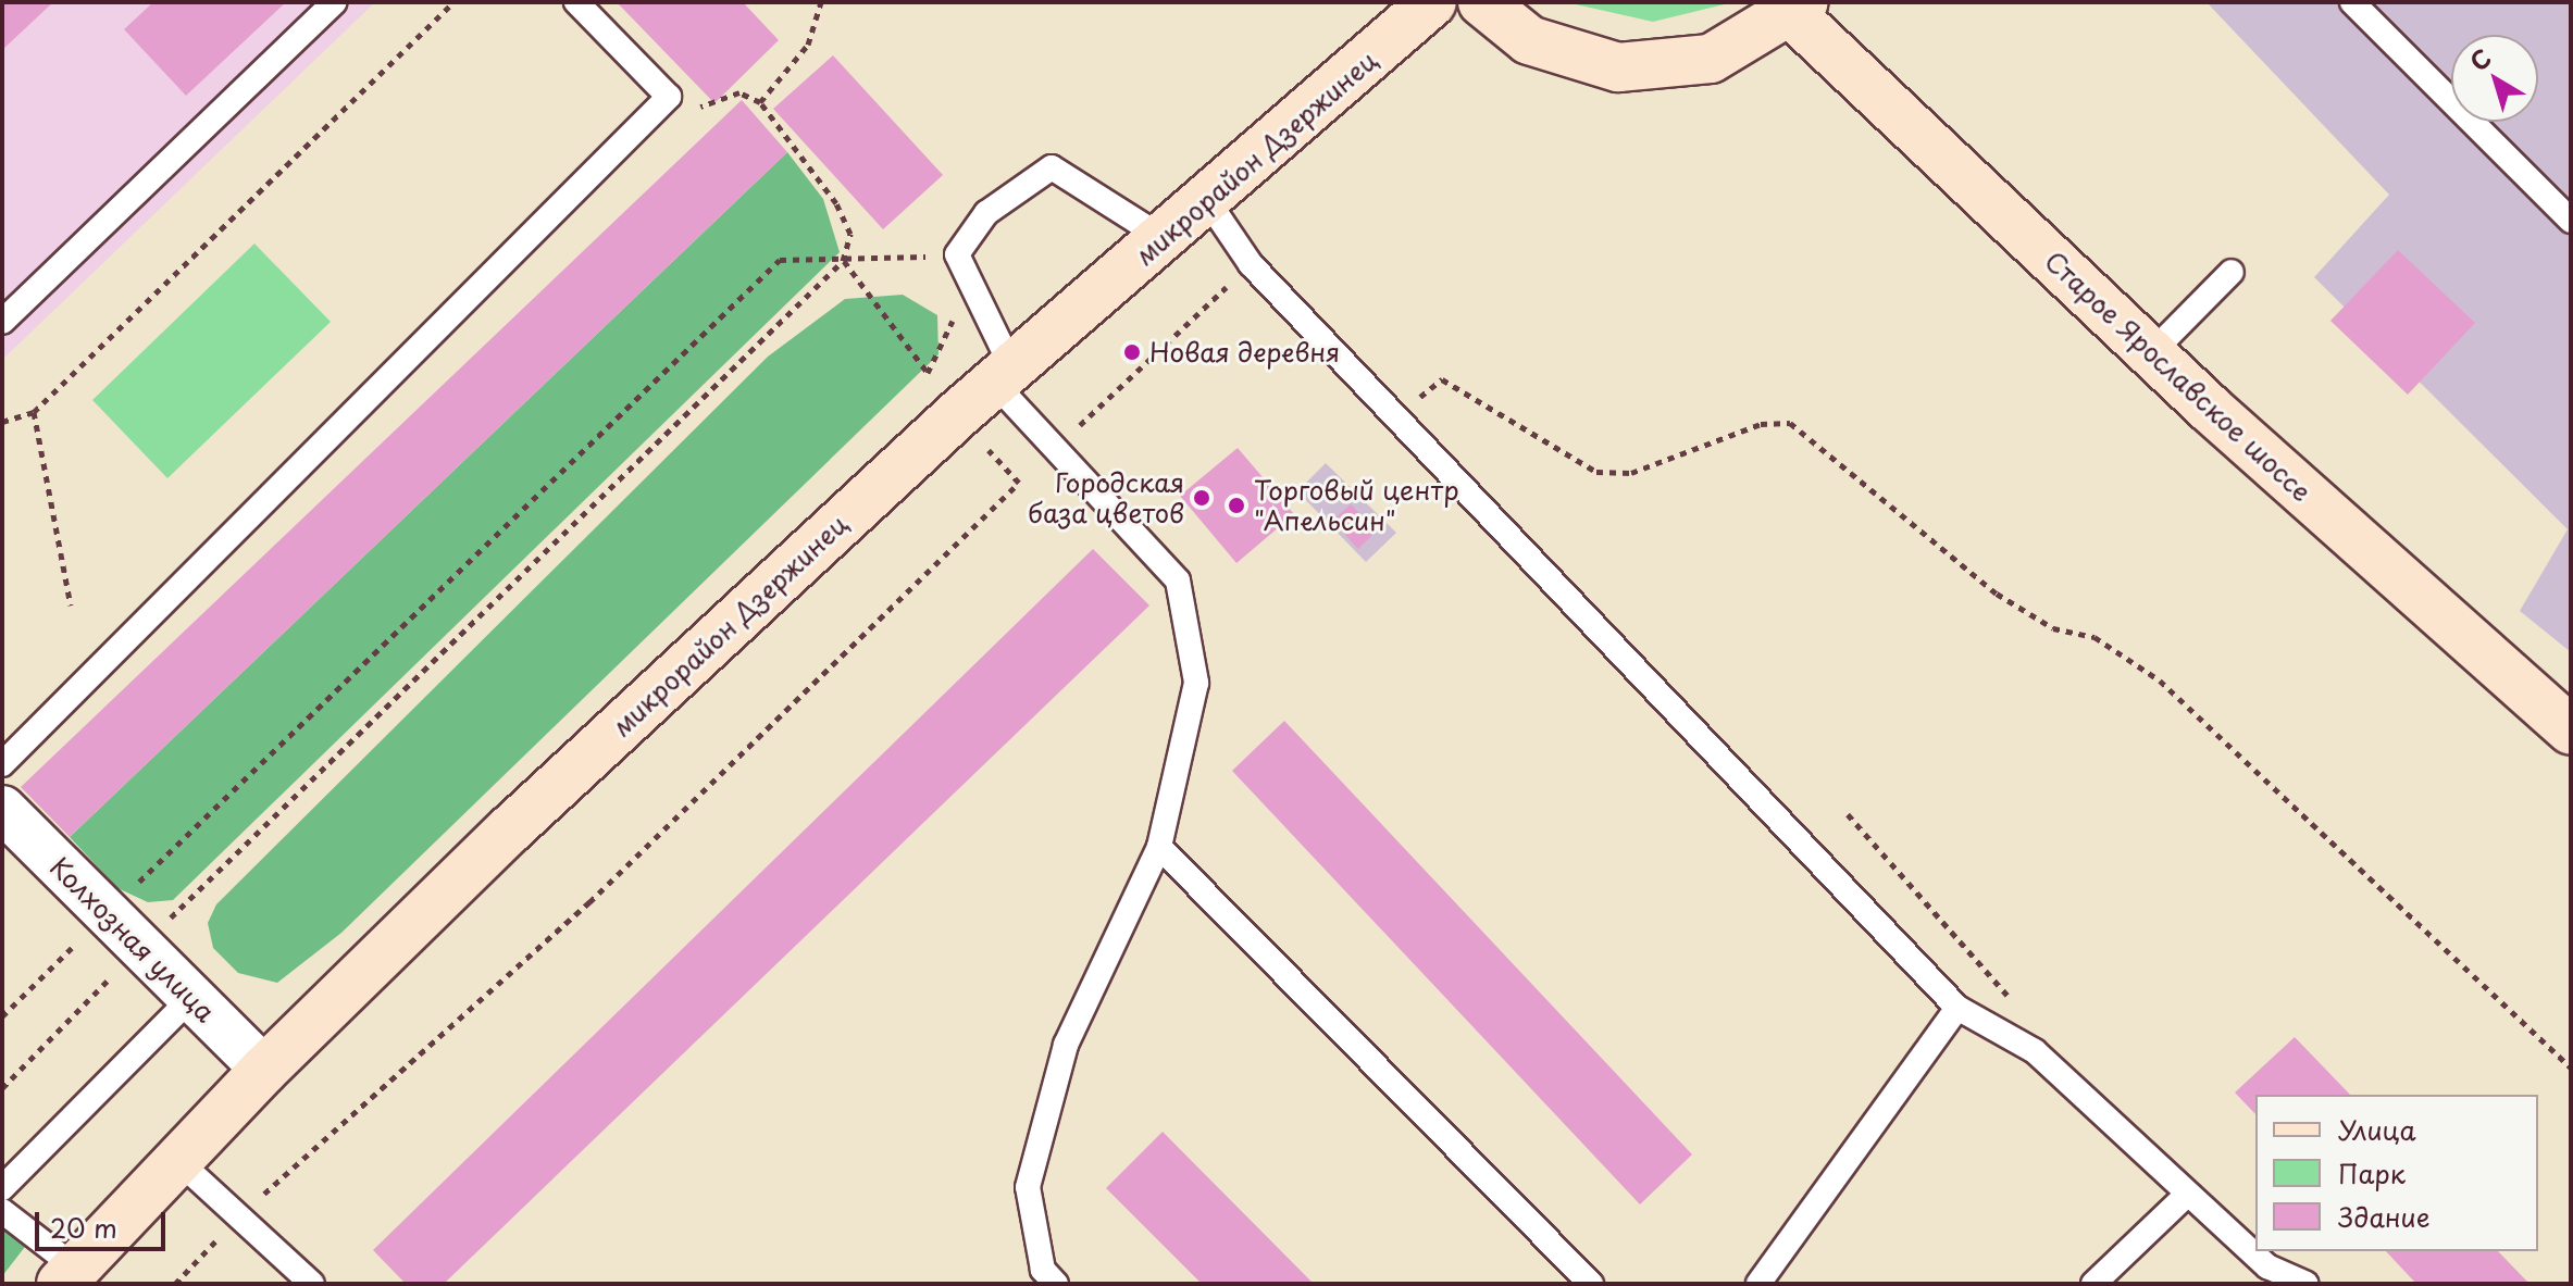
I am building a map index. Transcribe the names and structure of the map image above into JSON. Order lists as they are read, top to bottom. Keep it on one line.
{"streets":{"main road":["микрорайон Дзержинец","Старое Ярославское шоссе"],"street":["Колхозная улица"]},"crossings":[["микрорайон Дзержинец","Колхозная улица"]],"places":["Новая деревня","Городская база цветов","Торговый центр \"Апельсин\""],"legend":["Улица","Парк","Здание"],"scale_bar":"20 m","north":"top left"}
